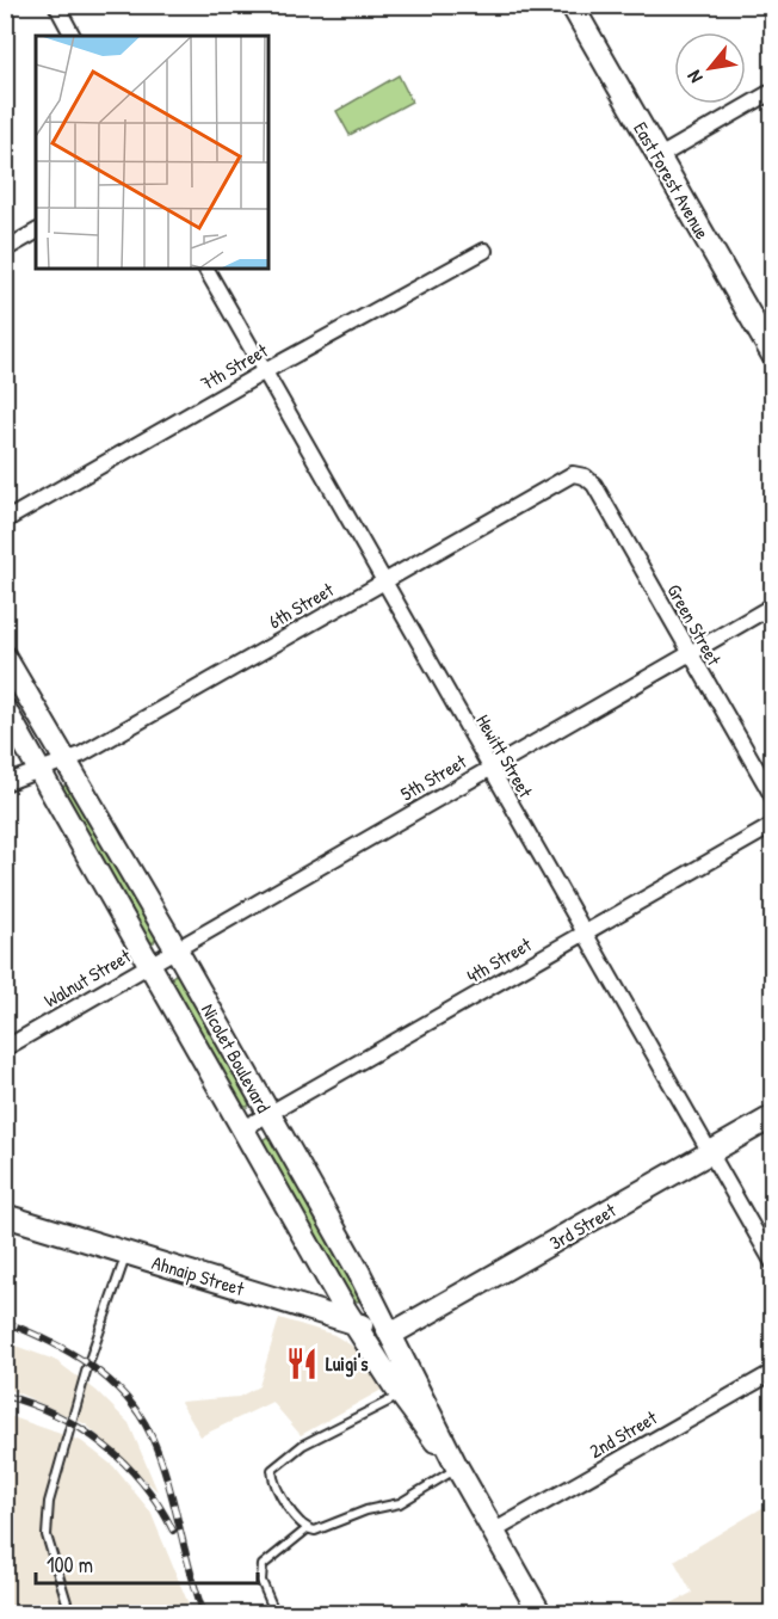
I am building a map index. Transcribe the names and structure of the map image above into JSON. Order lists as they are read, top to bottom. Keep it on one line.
{"streets":{"street":["East Forest Avenue","7th Street","6th Street","Green Street","Hewitt Street","5th Street","4th Street","Walnut Street","Nicolet Boulevard","3rd Street","Ahnaip Street","2nd Street"]},"crossings":[["7th Street","Hewitt Street"],["6th Street","Green Street"],["6th Street","Hewitt Street"],["6th Street","Nicolet Boulevard"],["Green Street","5th Street"],["Hewitt Street","5th Street"],["Hewitt Street","4th Street"],["Hewitt Street","3rd Street"],["5th Street","Walnut Street"],["5th Street","Nicolet Boulevard"],["4th Street","Nicolet Boulevard"],["Walnut Street","Nicolet Boulevard"],["Nicolet Boulevard","3rd Street"],["Nicolet Boulevard","Ahnaip Street"],["Nicolet Boulevard","2nd Street"],["3rd Street","Ahnaip Street"]],"places":{"restaurant":["Luigi's"]},"scale_bar":"100 m","north":"bottom left"}
